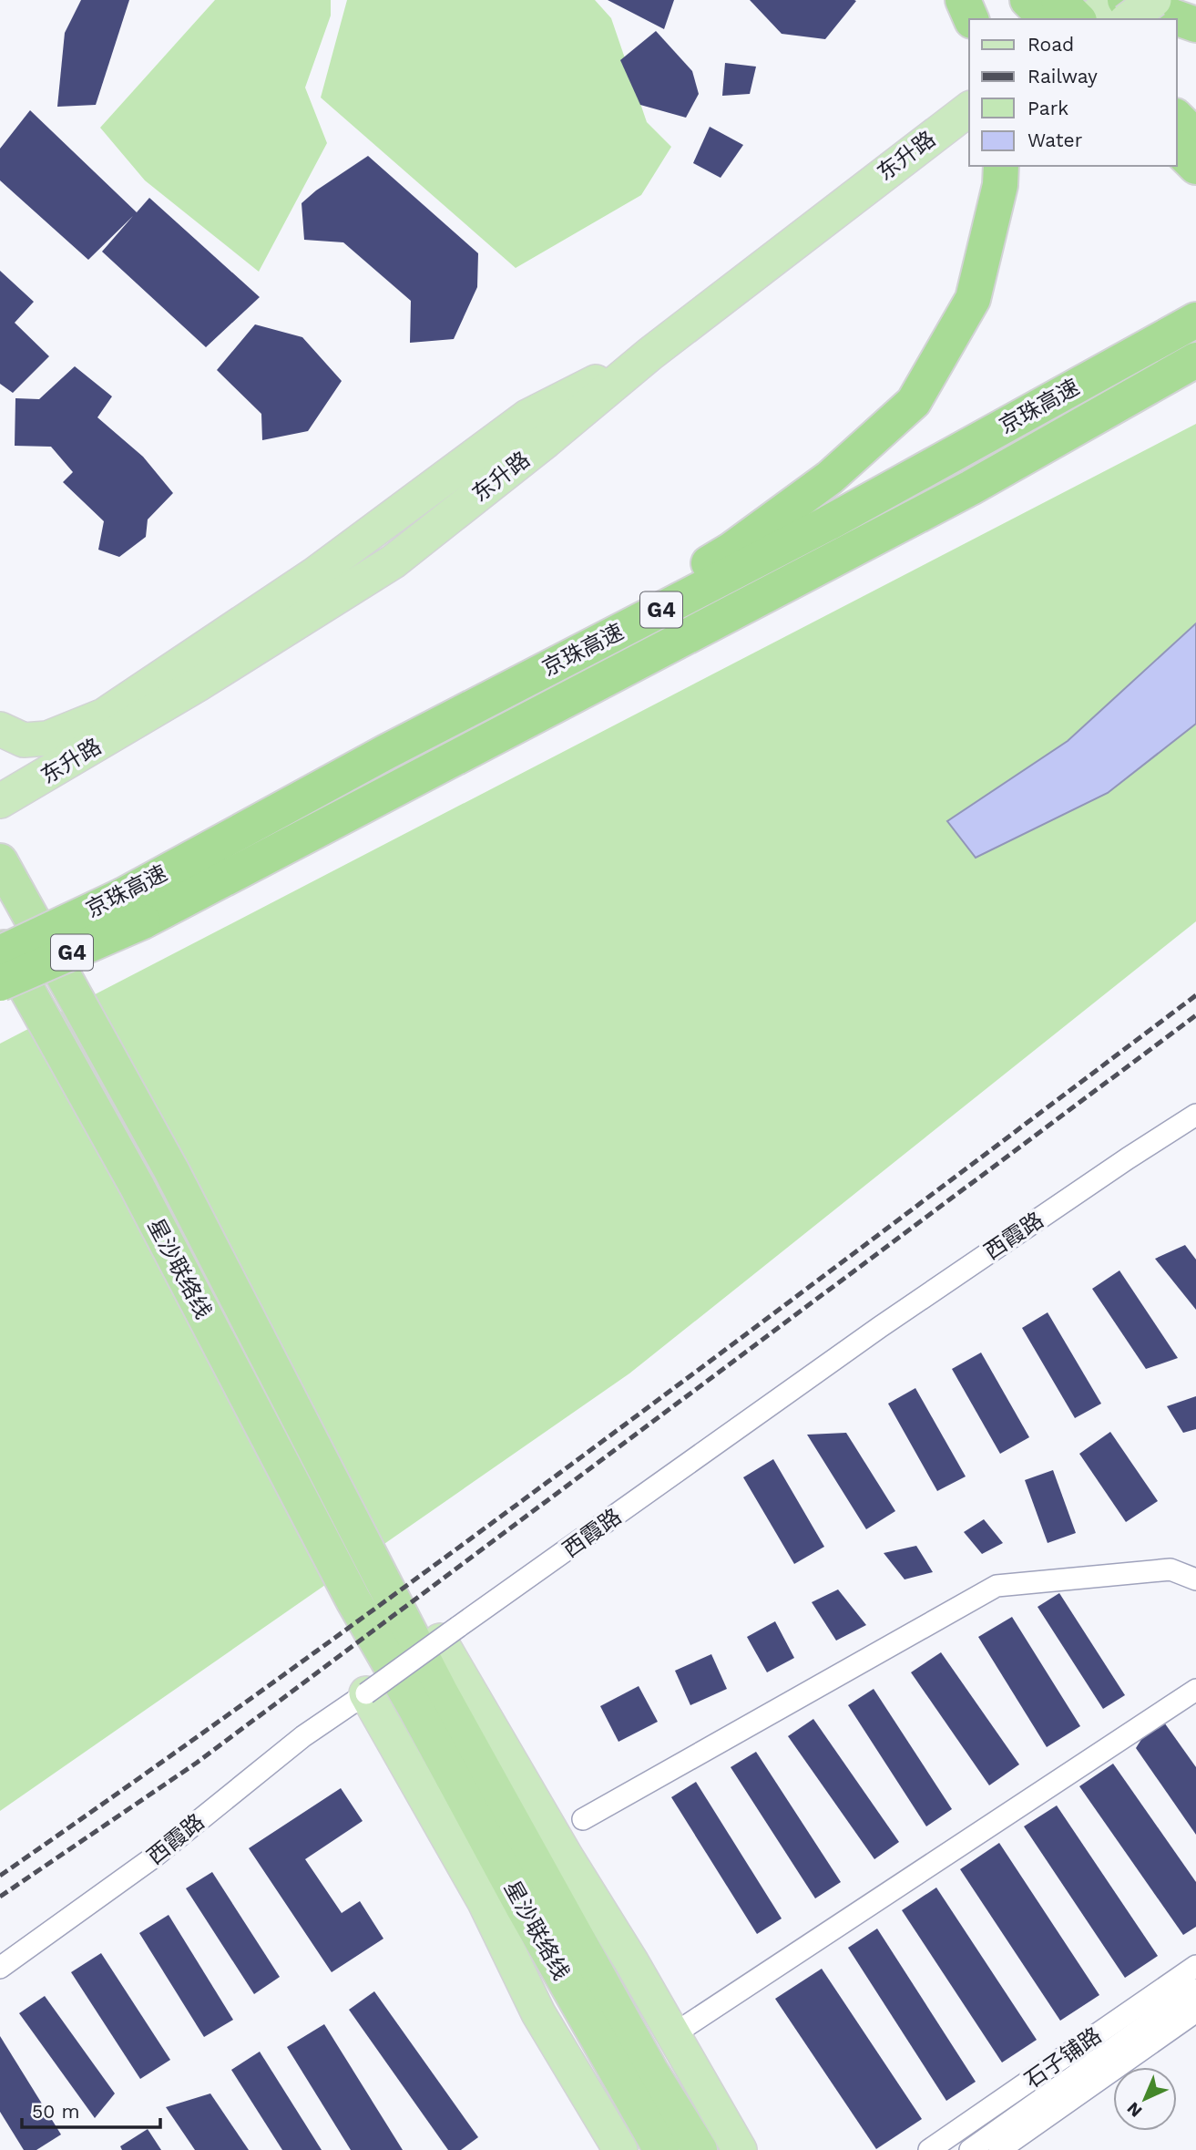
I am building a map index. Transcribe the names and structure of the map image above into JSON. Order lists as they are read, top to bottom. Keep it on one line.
{"streets":{"highway":["京珠高速","G4","星沙联络线"],"main road":["东升路"],"street":["西霞路","石子铺路"]},"legend":["Road","Railway","Park","Water"],"scale_bar":"50 m","north":"bottom left"}
